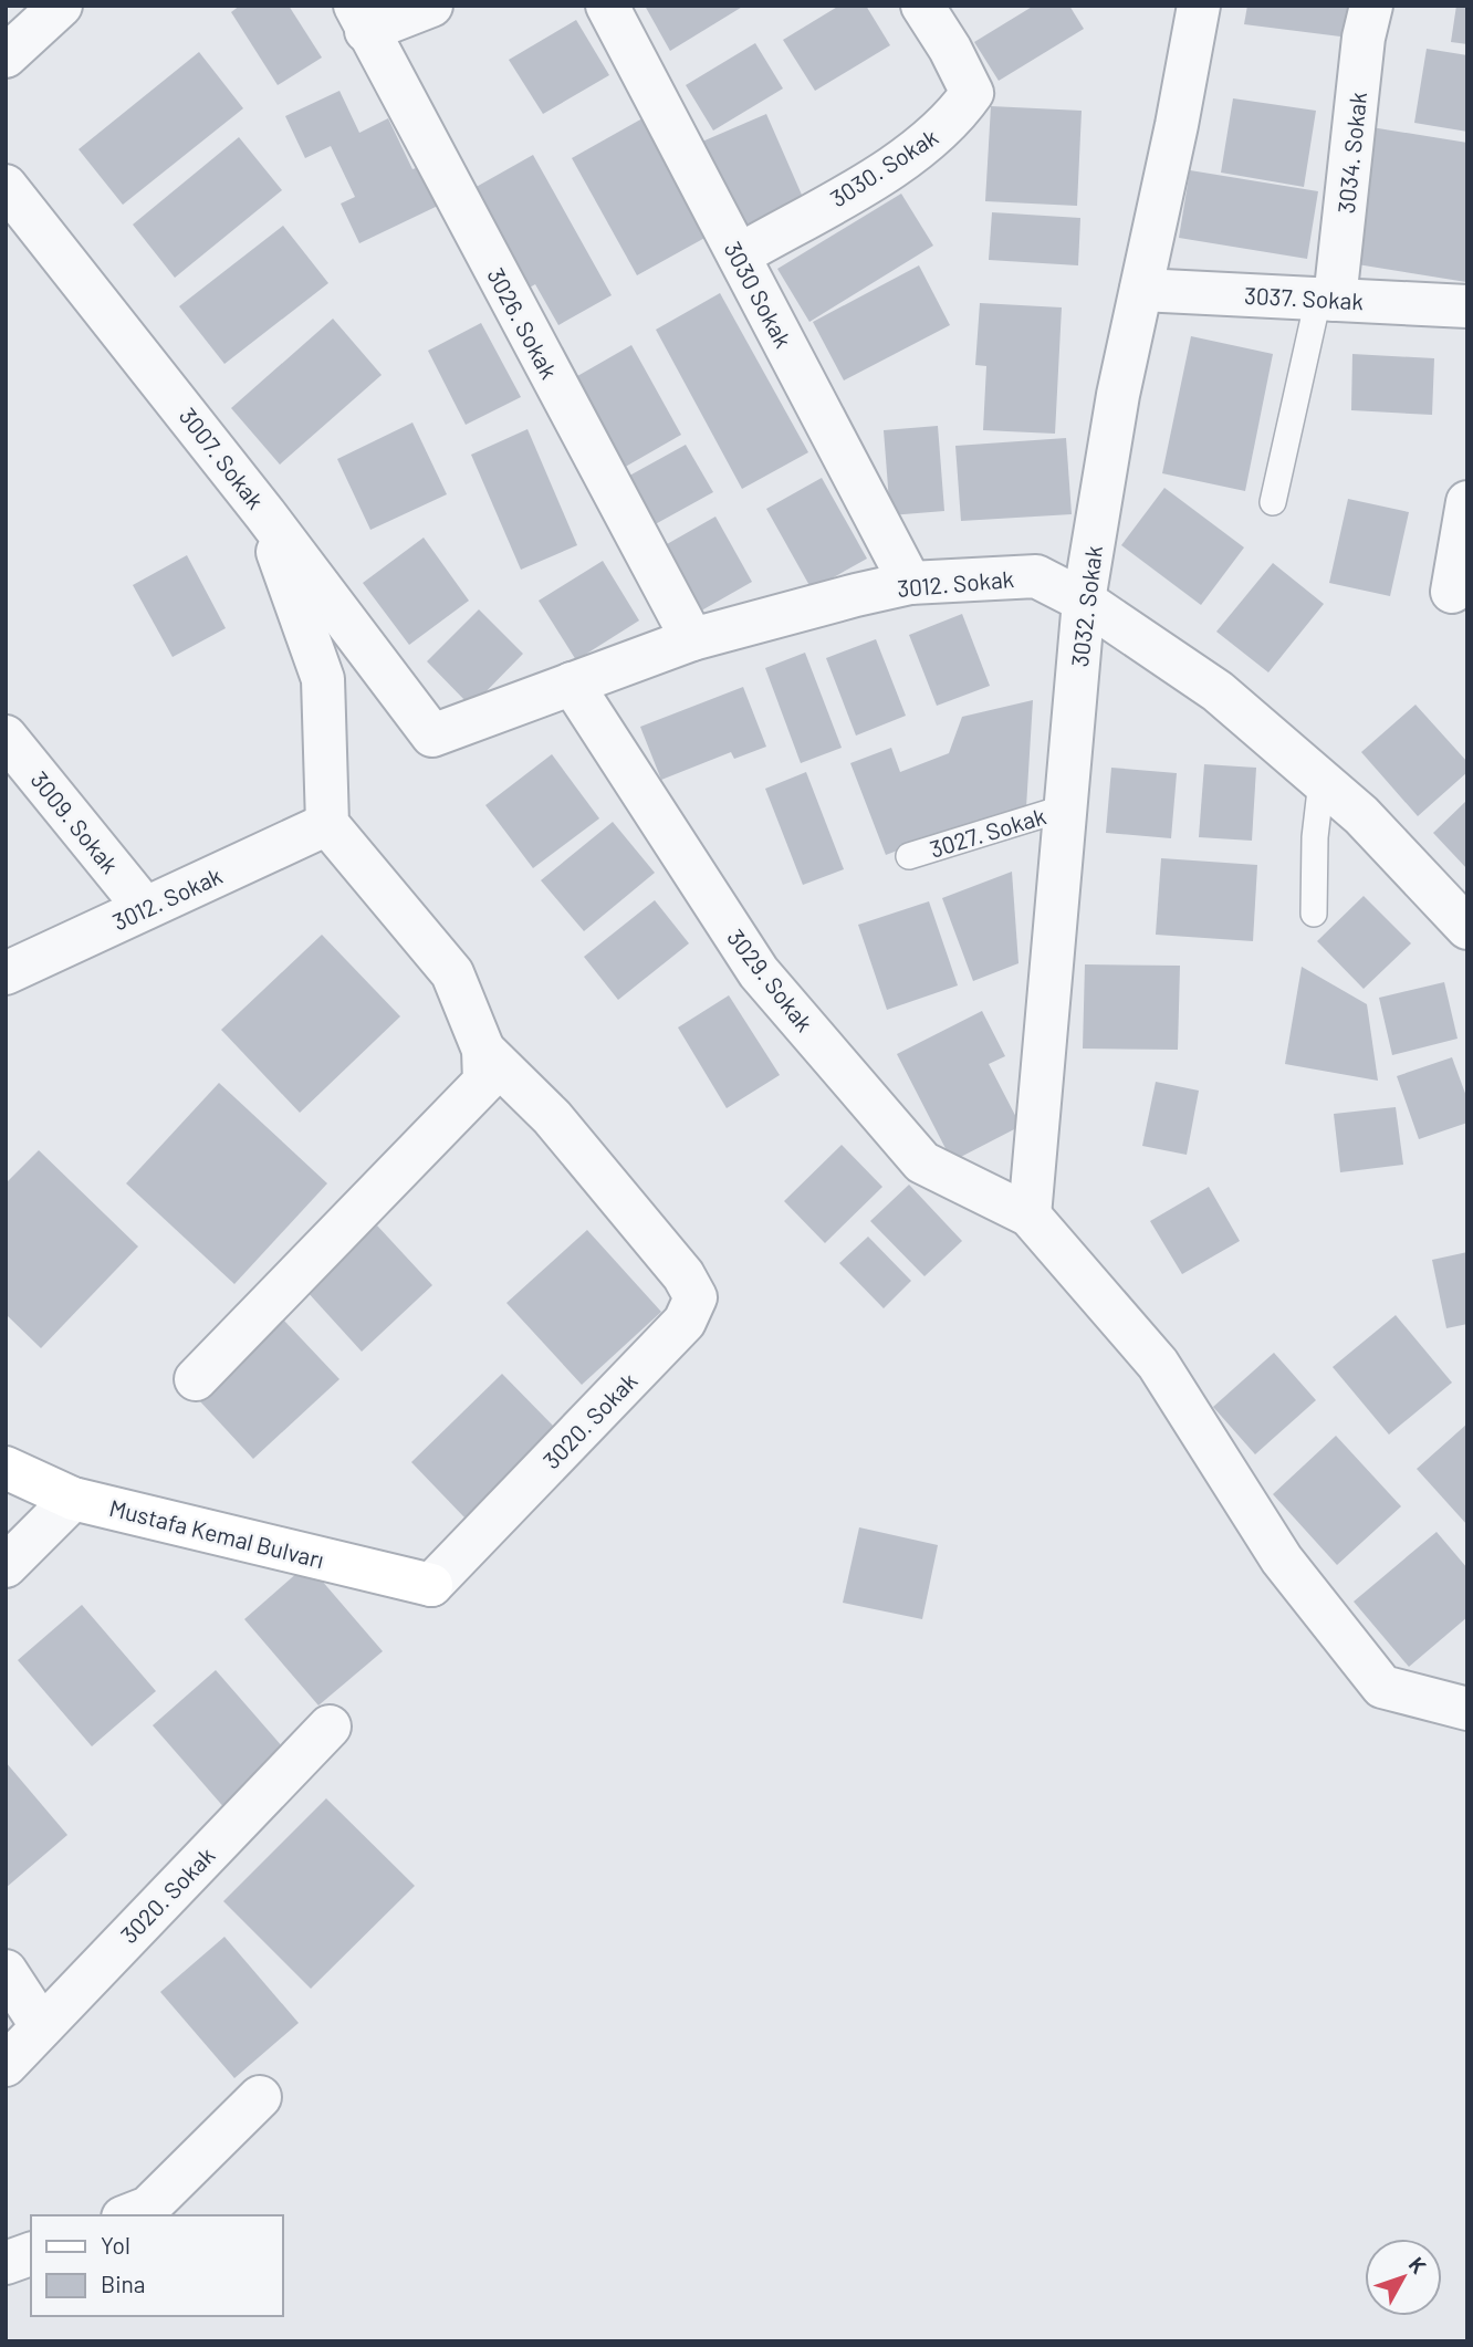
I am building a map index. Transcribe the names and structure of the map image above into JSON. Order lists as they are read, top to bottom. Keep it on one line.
{"streets":{"street":["3034. Sokak","3030. Sokak","3030 Sokak","3037. Sokak","3026. Sokak","3007. Sokak","3012. Sokak","3032. Sokak","3009. Sokak","3029. Sokak","3020. Sokak","Mustafa Kemal Bulvarı"],"lane":["3027. Sokak"]},"crossings":[["3034. Sokak","3037. Sokak"],["3030. Sokak","3030 Sokak"],["3030 Sokak","3012. Sokak"],["3037. Sokak","3032. Sokak"],["3026. Sokak","3012. Sokak"],["3007. Sokak","3012. Sokak"],["3012. Sokak","3032. Sokak"],["3012. Sokak","3009. Sokak"],["3012. Sokak","3029. Sokak"],["3032. Sokak","3027. Sokak"],["3032. Sokak","3029. Sokak"],["3020. Sokak","Mustafa Kemal Bulvarı"]],"legend":["Yol","Bina"],"north":"top right"}
